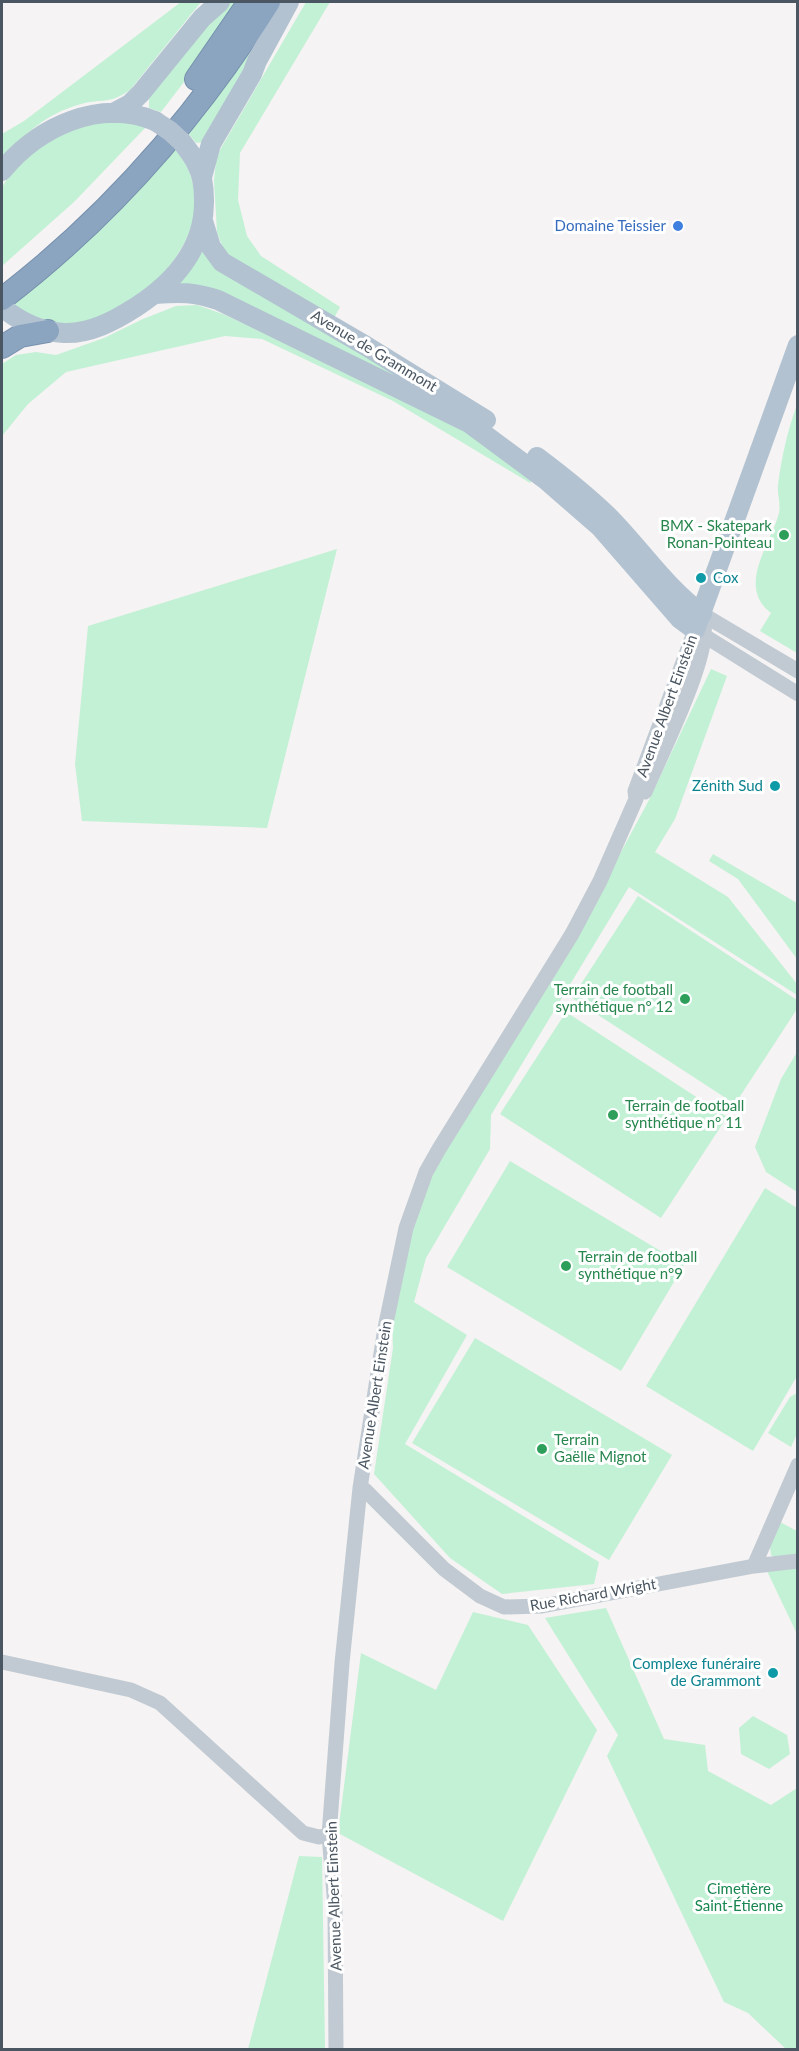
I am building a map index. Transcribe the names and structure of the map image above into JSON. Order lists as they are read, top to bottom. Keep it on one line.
{"streets":{"main road":["Avenue de Grammont","Avenue Albert Einstein"],"street":["Rue Richard Wright"]},"crossings":[["Avenue de Grammont","Avenue Albert Einstein"],["Avenue Albert Einstein","Rue Richard Wright"]],"parks":["Cimetière Saint-Étienne"],"places":["Domaine Teissier","BMX - Skatepark Ronan-Pointeau","Cox","Zénith Sud","Terrain de football synthétique n° 12","Terrain de football synthétique n° 11","Terrain de football synthétique n°9","Terrain Gaëlle Mignot","Complexe funéraire de Grammont"]}
